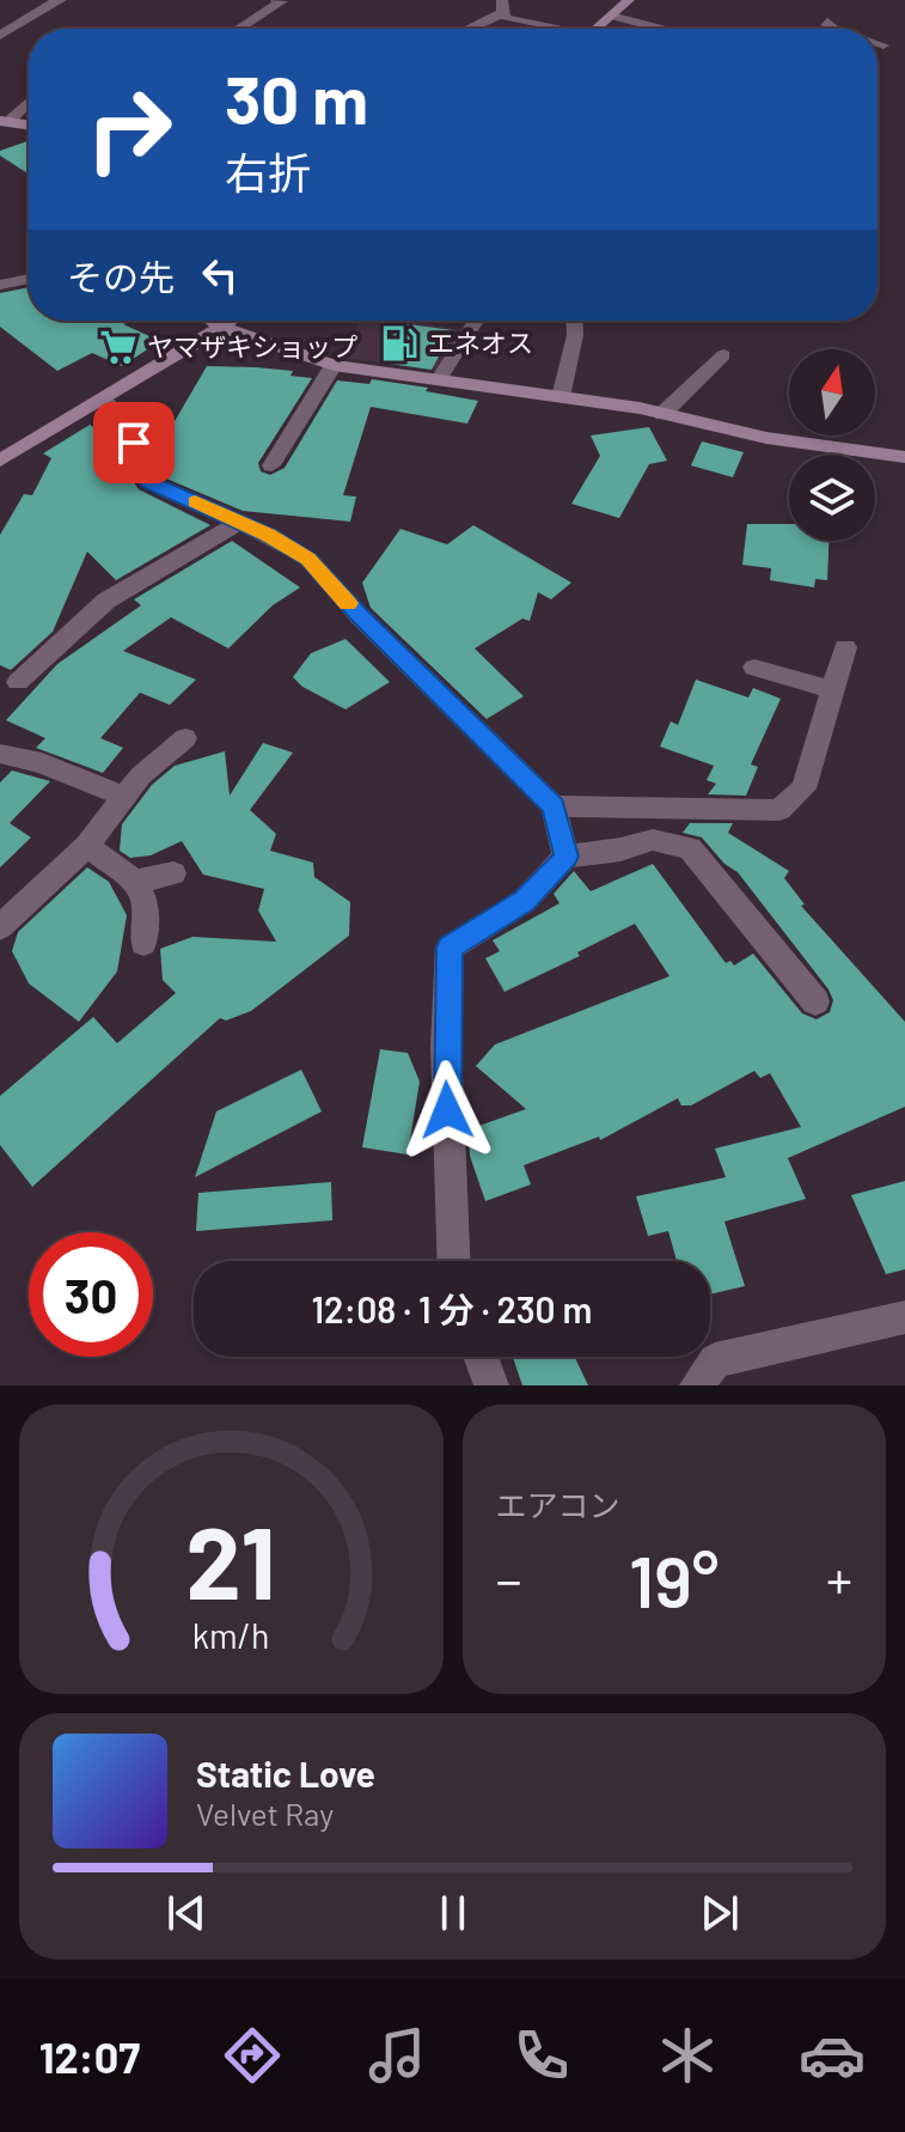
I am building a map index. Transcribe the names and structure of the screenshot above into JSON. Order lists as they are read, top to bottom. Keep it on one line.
{"places":{"fuel station":["エネオス"],"supermarket":["ヤマザキショップ"]},"north":"top","page":{"turn":["30 m","右折"],"then":"その先","limit":"30","trip":"12:08 · 1 分 · 230 m","tile":"エアコン","heat":["−","19°","+"],"song":["Static Love","Velvet Ray"],"tabs":"12:07","gauge":["21","km/h"]}}
